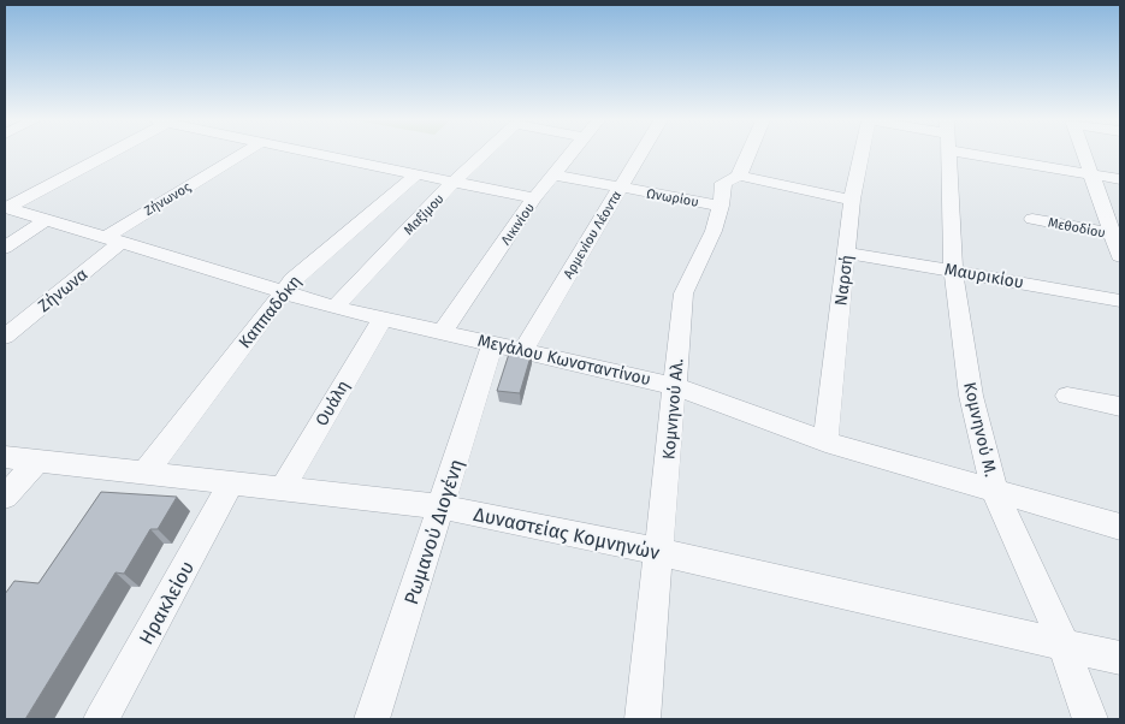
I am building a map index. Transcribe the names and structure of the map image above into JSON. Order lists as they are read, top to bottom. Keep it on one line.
{"streets":{"street":["Ωνωρίου","Ζήνωνος","Μαξίμου","Λικινίου","Μεθοδίου","Αρμενίου Λέοντα","Μαυρικίου","Ναρσή","Ζήνωνα","Καππαδόκη","Μεγάλου Κωνσταντίνου","Ουάλη","Κομνηνού Αλ.","Κομνηνού Μ.","Ρωμανού Διογένη","Δυναστείας Κομνηνών","Ηρακλείου"]},"crossings":[["Ωνωρίου","Λικινίου"],["Ωνωρίου","Αρμενίου Λέοντα"],["Ωνωρίου","Κομνηνού Αλ."],["Ζήνωνος","Ζήνωνα"],["Ζήνωνος","Μεγάλου Κωνσταντίνου"],["Μαξίμου","Μεγάλου Κωνσταντίνου"],["Λικινίου","Μεγάλου Κωνσταντίνου"],["Αρμενίου Λέοντα","Μεγάλου Κωνσταντίνου"],["Μαυρικίου","Ναρσή"],["Μαυρικίου","Κομνηνού Μ."],["Ναρσή","Μεγάλου Κωνσταντίνου"],["Ζήνωνα","Μεγάλου Κωνσταντίνου"],["Καππαδόκη","Μεγάλου Κωνσταντίνου"],["Καππαδόκη","Δυναστείας Κομνηνών"],["Μεγάλου Κωνσταντίνου","Ουάλη"],["Μεγάλου Κωνσταντίνου","Κομνηνού Αλ."],["Μεγάλου Κωνσταντίνου","Κομνηνού Μ."],["Μεγάλου Κωνσταντίνου","Ρωμανού Διογένη"],["Ουάλη","Δυναστείας Κομνηνών"],["Κομνηνού Αλ.","Δυναστείας Κομνηνών"],["Κομνηνού Μ.","Δυναστείας Κομνηνών"],["Ρωμανού Διογένη","Δυναστείας Κομνηνών"],["Δυναστείας Κομνηνών","Ηρακλείου"]]}
